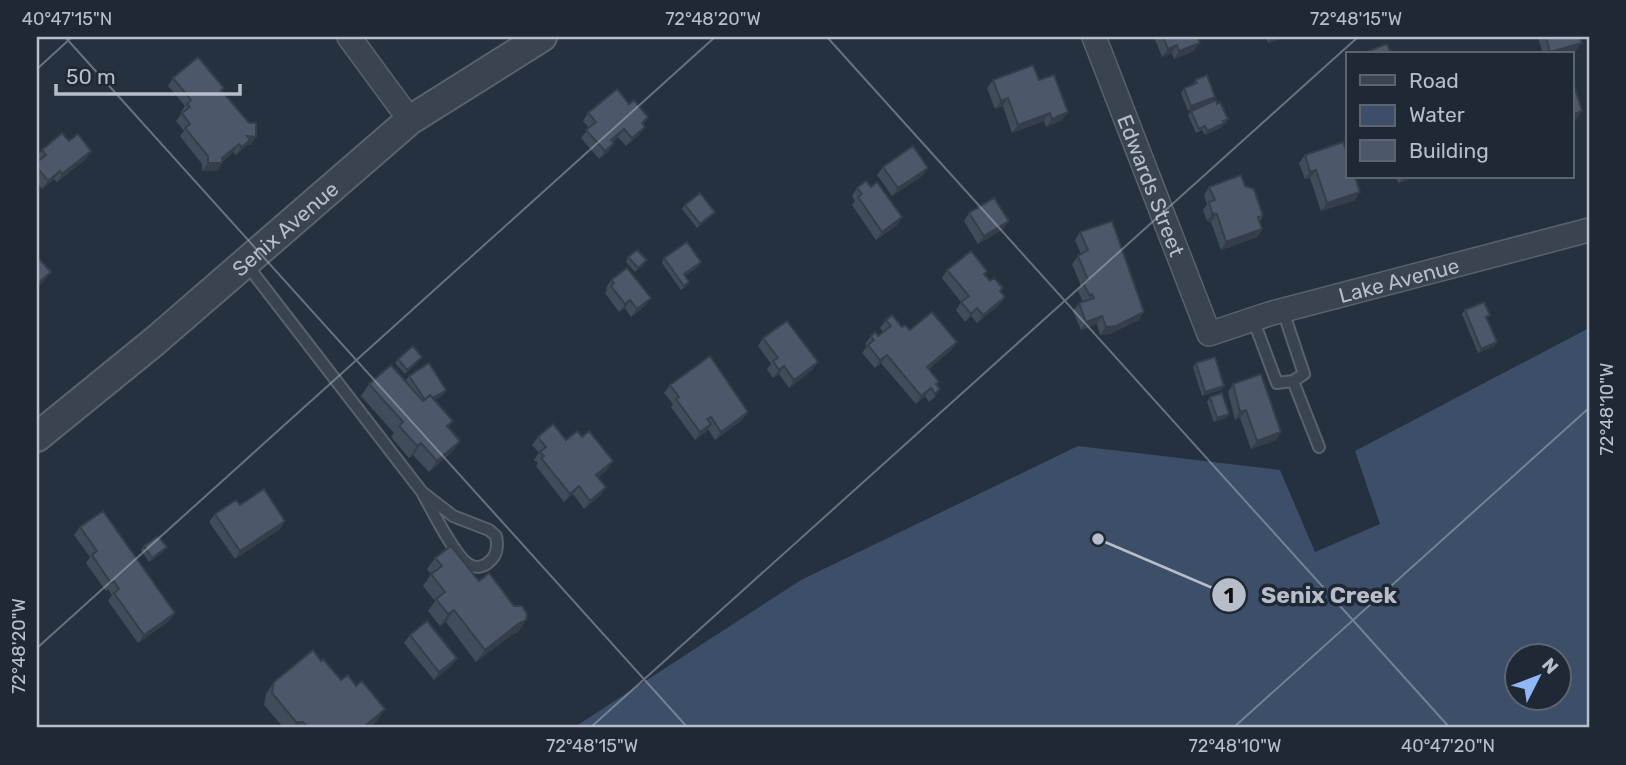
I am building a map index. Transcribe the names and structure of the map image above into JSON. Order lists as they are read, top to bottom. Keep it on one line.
{"streets":{"street":["Edwards Street","Senix Avenue","Lake Avenue"]},"crossings":[["Edwards Street","Lake Avenue"]],"places":["Senix Creek"],"legend":["Road","Water","Building"],"scale_bar":"50 m","north":"top right","coordinates":["40°47'15\"N","72°48'20\"W","72°48'15\"W","72°48'10\"W","40°47'20\"N"]}
